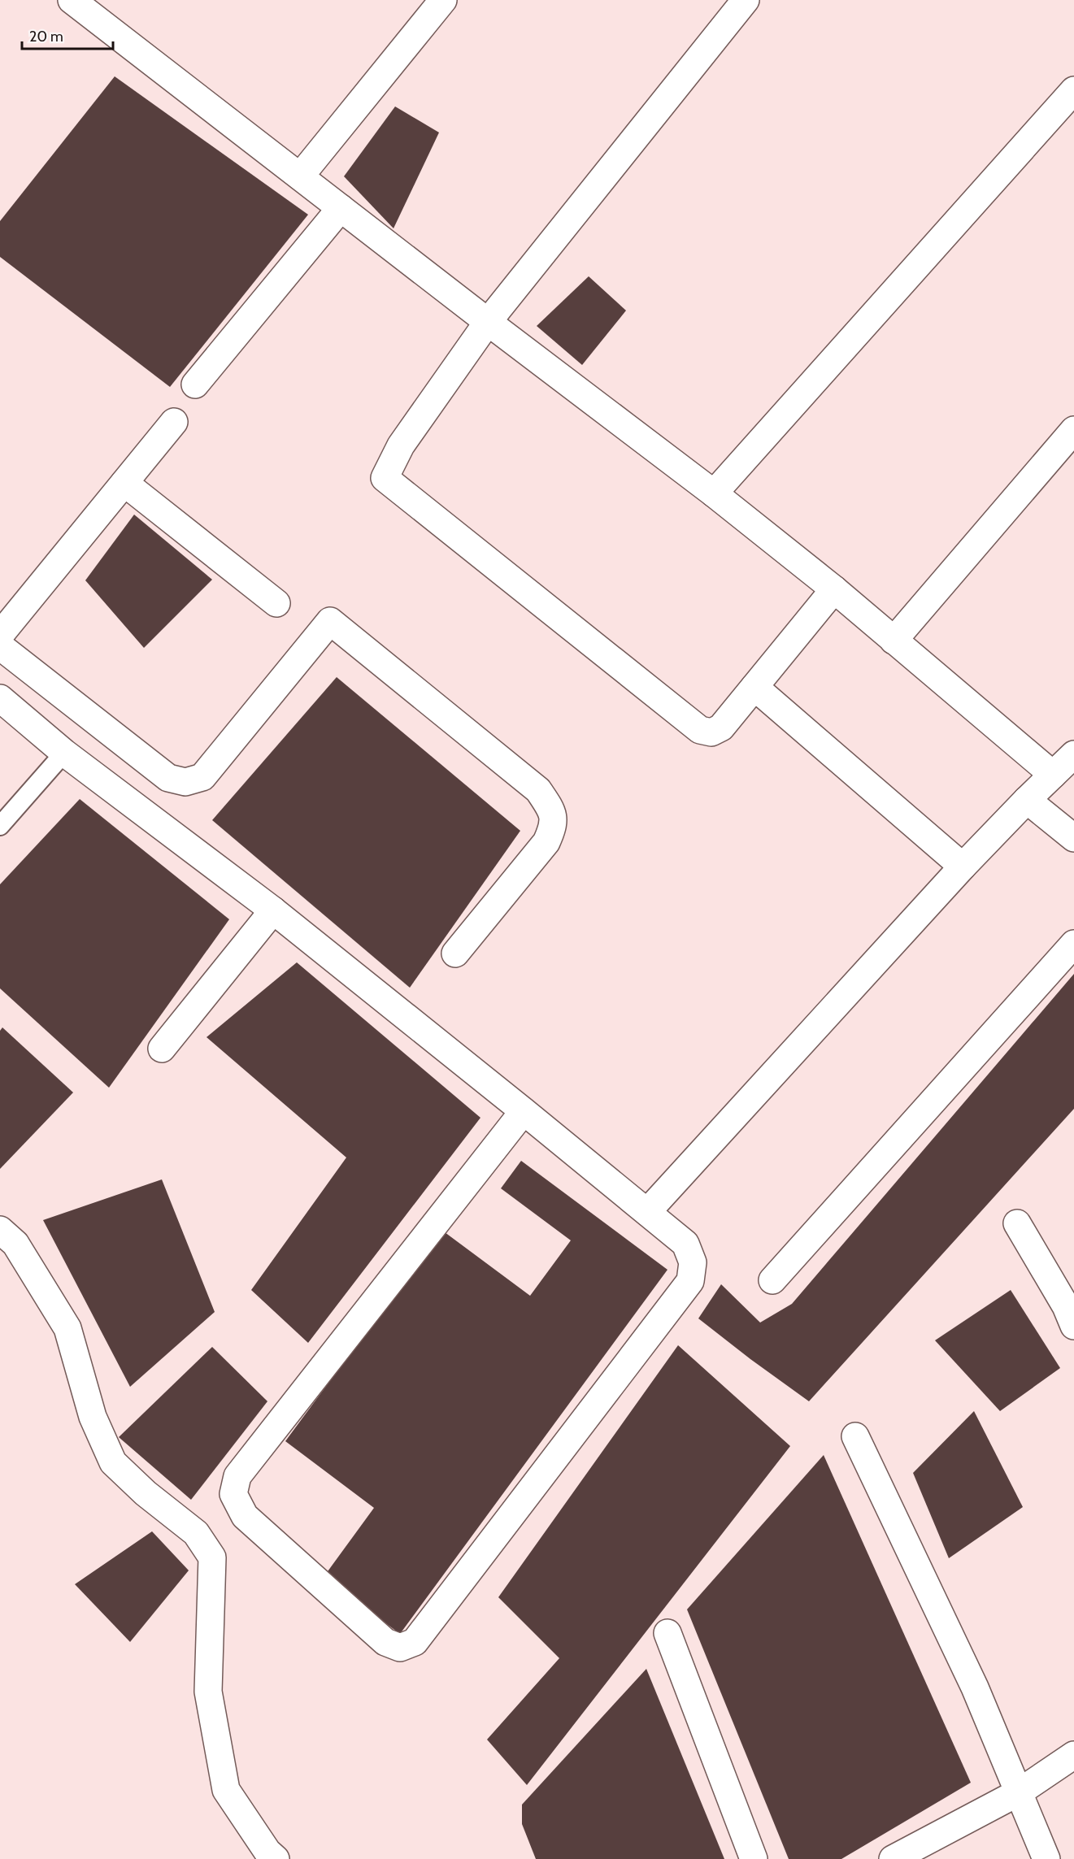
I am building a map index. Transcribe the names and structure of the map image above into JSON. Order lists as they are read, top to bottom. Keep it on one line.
{"scale_bar":"20 m"}
